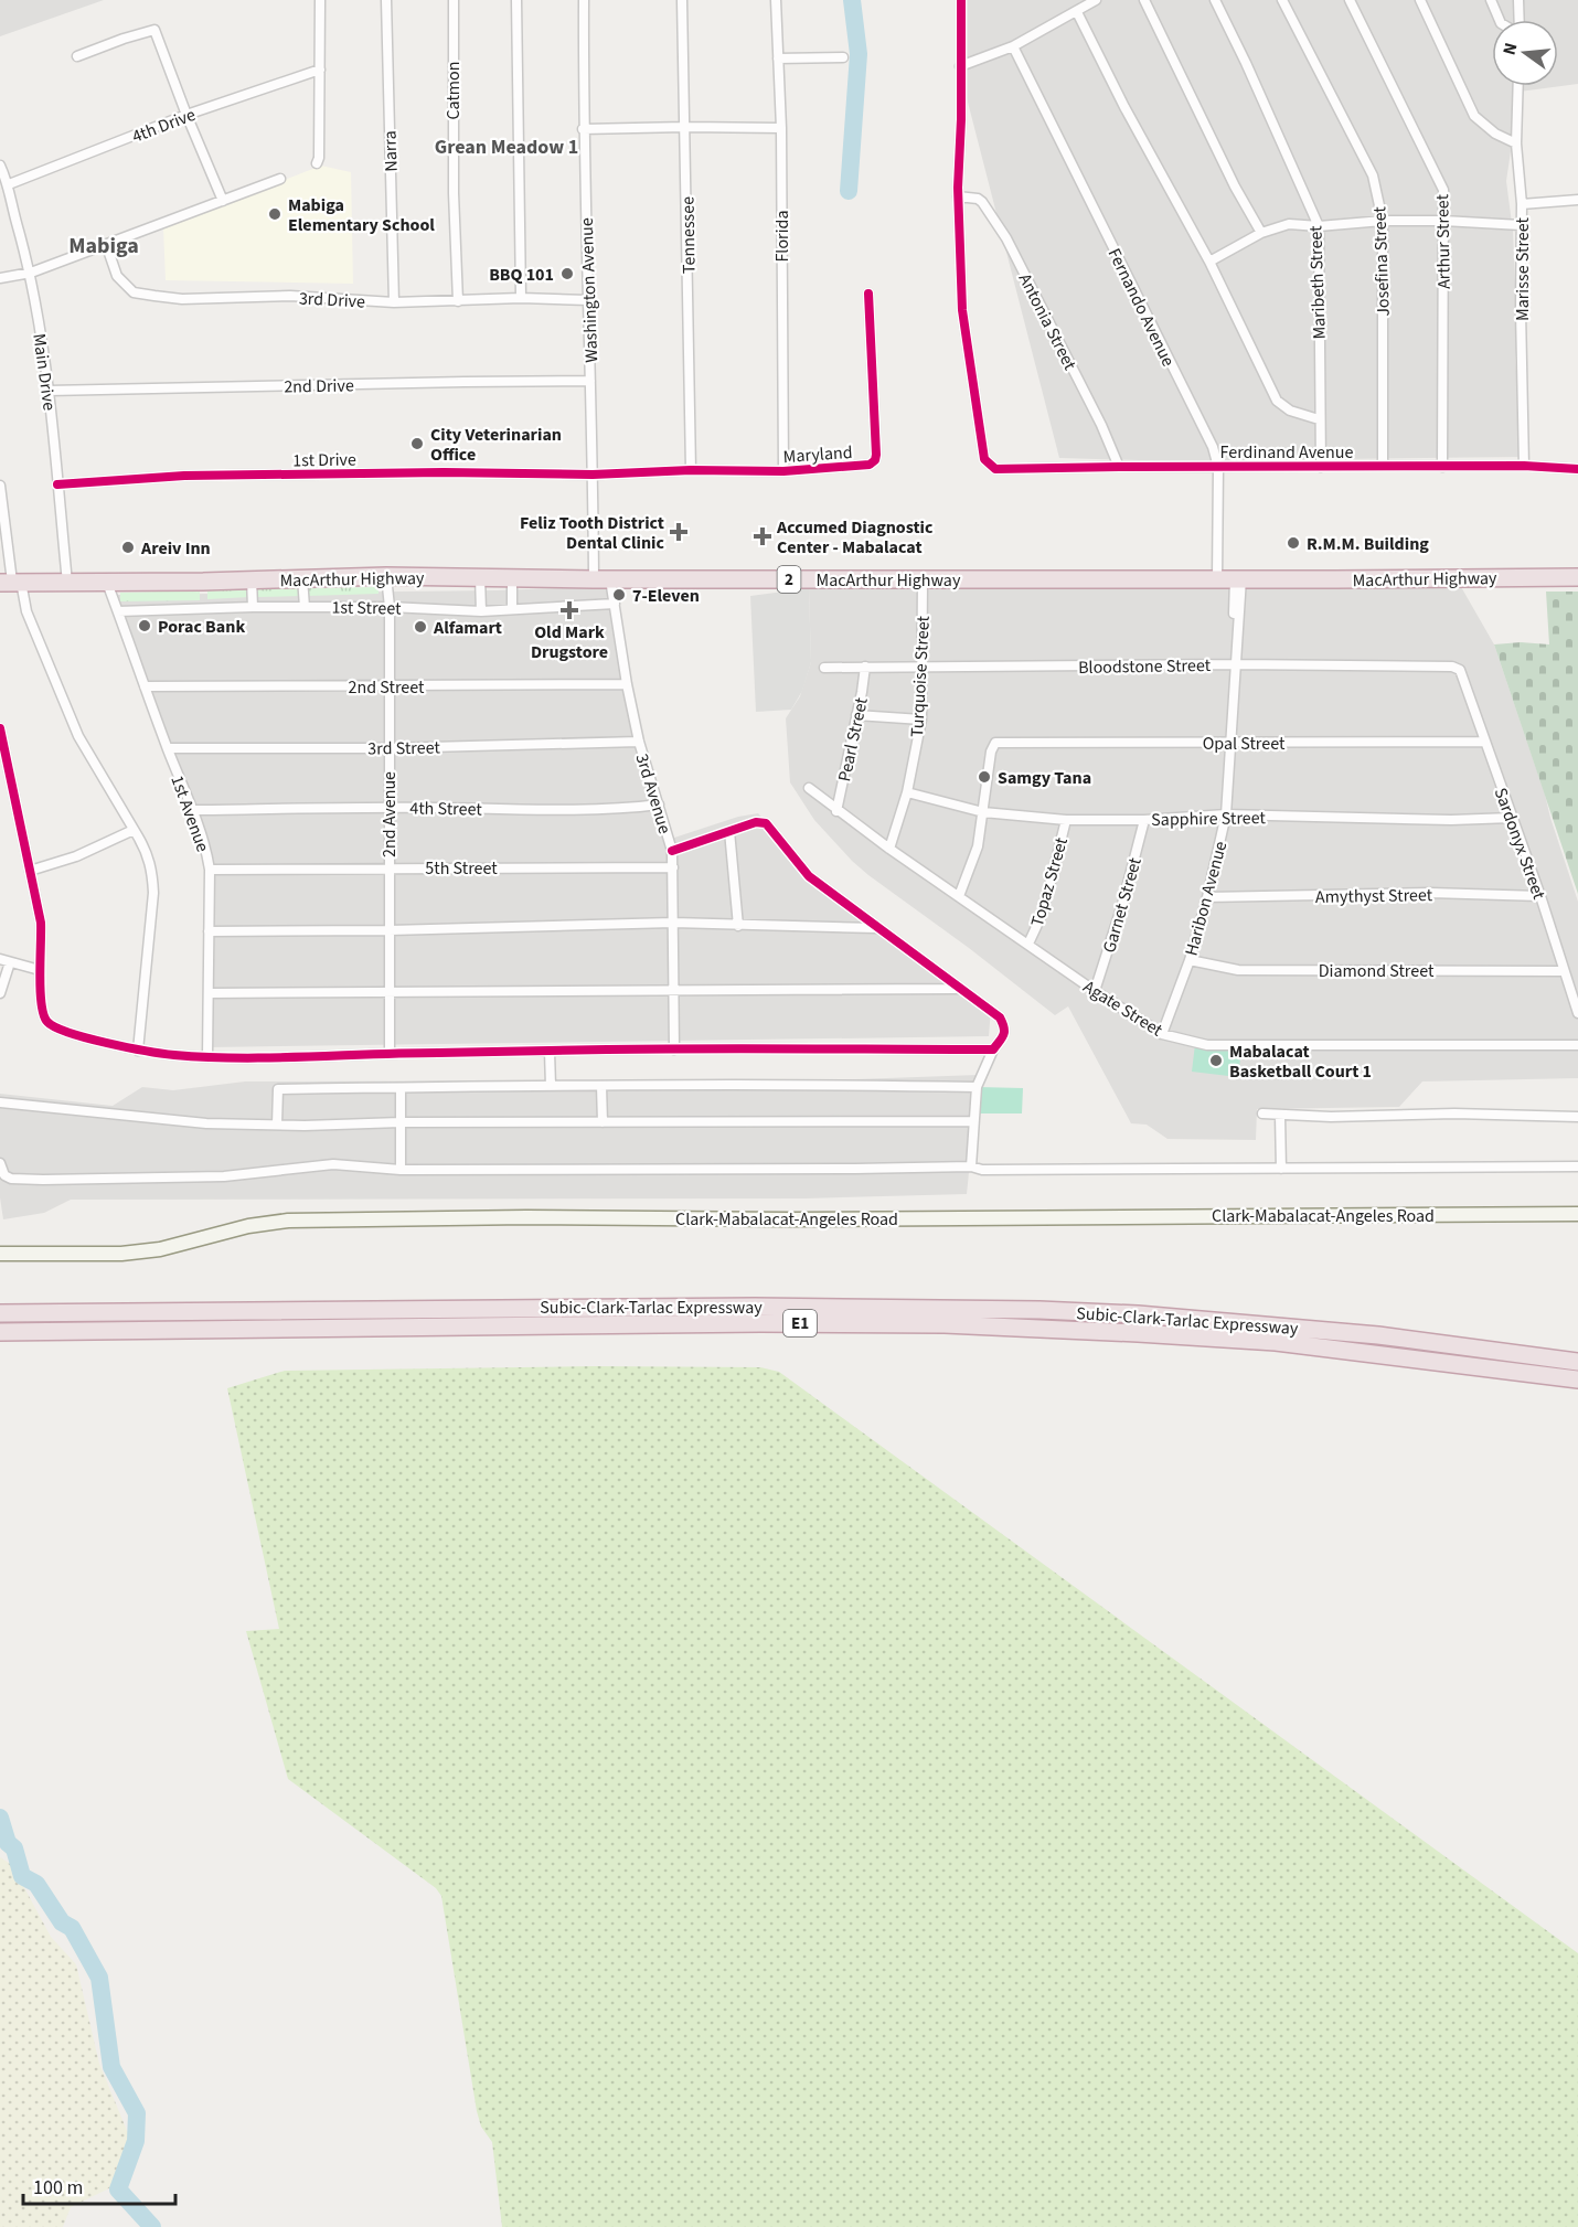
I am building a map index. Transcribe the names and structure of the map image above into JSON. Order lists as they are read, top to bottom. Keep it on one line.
{"streets":{"highway":["MacArthur Highway","2","Subic-Clark-Tarlac Expressway","E1"],"main road":["Clark-Mabalacat-Angeles Road"],"street":["Catmon","4th Drive","Narra","Tennessee","Florida","Arthur Street","Josefina Street","Marisse Street","Maribeth Street","Washington Avenue","3rd Drive","Fernando Avenue","Antonia Street","Main Drive","2nd Drive","Ferdinand Avenue","Maryland","1st Drive","1st Street","Bloodstone Street","Turquoise Street","2nd Street","Pearl Street","Opal Street","3rd Street","3rd Avenue","4th Street","1st Avenue","2nd Avenue","Sapphire Street","Sardonyx Street","5th Street","Topaz Street","Amythyst Street","Haribon Avenue","Garnet Street","Diamond Street","Agate Street"]},"crossings":[["Catmon","3rd Drive"],["4th Drive","Main Drive"],["Narra","3rd Drive"],["Tennessee","Maryland"],["Florida","Maryland"],["Arthur Street","Ferdinand Avenue"],["Josefina Street","Ferdinand Avenue"],["Marisse Street","Ferdinand Avenue"],["Maribeth Street","Ferdinand Avenue"],["Washington Avenue","3rd Drive"],["Washington Avenue","2nd Drive"],["Washington Avenue","Maryland"],["Washington Avenue","1st Drive"],["Washington Avenue","MacArthur Highway"],["Washington Avenue","3rd Avenue"],["Fernando Avenue","Ferdinand Avenue"],["Fernando Avenue","MacArthur Highway"],["Antonia Street","Ferdinand Avenue"],["Main Drive","2nd Drive"],["Main Drive","1st Drive"],["Main Drive","MacArthur Highway"],["Maryland","1st Drive"],["MacArthur Highway","Turquoise Street"],["MacArthur Highway","3rd Avenue"],["MacArthur Highway","1st Avenue"],["MacArthur Highway","2nd Avenue"],["MacArthur Highway","Haribon Avenue"],["1st Street","3rd Avenue"],["1st Street","1st Avenue"],["1st Street","2nd Avenue"],["Bloodstone Street","Turquoise Street"],["Bloodstone Street","Pearl Street"],["Bloodstone Street","Sardonyx Street"],["Bloodstone Street","Haribon Avenue"],["Turquoise Street","Sapphire Street"],["Turquoise Street","Agate Street"],["2nd Street","3rd Avenue"],["2nd Street","1st Avenue"],["2nd Street","2nd Avenue"],["Pearl Street","Agate Street"],["Opal Street","Sapphire Street"],["Opal Street","Sardonyx Street"],["Opal Street","Haribon Avenue"],["3rd Street","3rd Avenue"],["3rd Street","1st Avenue"],["3rd Street","2nd Avenue"],["3rd Avenue","4th Street"],["3rd Avenue","5th Street"],["4th Street","1st Avenue"],["4th Street","2nd Avenue"],["1st Avenue","5th Street"],["2nd Avenue","5th Street"],["Sapphire Street","Sardonyx Street"],["Sapphire Street","Topaz Street"],["Sapphire Street","Haribon Avenue"],["Sapphire Street","Garnet Street"],["Sardonyx Street","Amythyst Street"],["Sardonyx Street","Diamond Street"],["Topaz Street","Agate Street"],["Amythyst Street","Haribon Avenue"],["Haribon Avenue","Diamond Street"],["Haribon Avenue","Agate Street"],["Garnet Street","Agate Street"]],"districts":["Grean Meadow 1","Mabiga"],"places":{"other":["Mabiga Elementary School","BBQ 101","City Veterinarian Office","R.M.M. Building","Areiv Inn","7-Eleven","Porac Bank","Alfamart","Samgy Tana","Mabalacat Basketball Court 1"],"health":["Feliz Tooth District Dental Clinic","Accumed Diagnostic Center - Mabalacat","Old Mark Drugstore"]},"scale_bar":"100 m","north":"left"}
